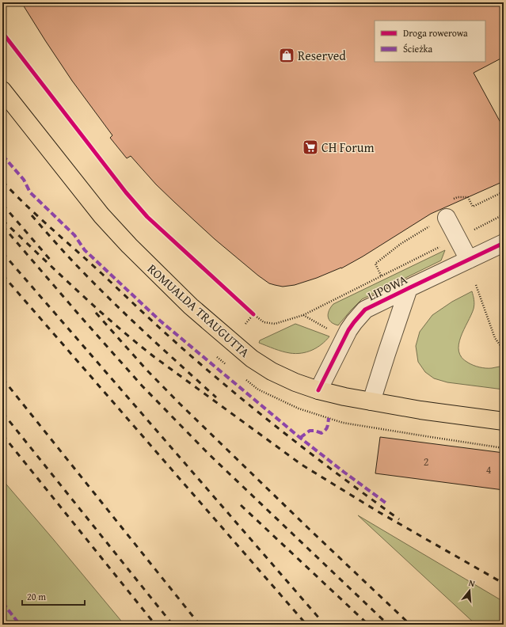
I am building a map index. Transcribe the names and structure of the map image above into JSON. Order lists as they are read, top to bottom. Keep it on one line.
{"streets":{"main road":["ROMUALDA TRAUGUTTA"],"street":["LIPOWA"]},"crossings":[["LIPOWA","ROMUALDA TRAUGUTTA"]],"places":{"shop":["Reserved"],"supermarket":["CH Forum"]},"house_numbers":["2","4"],"legend":["Droga rowerowa","Ścieżka"],"scale_bar":"20 m","north":"top"}
